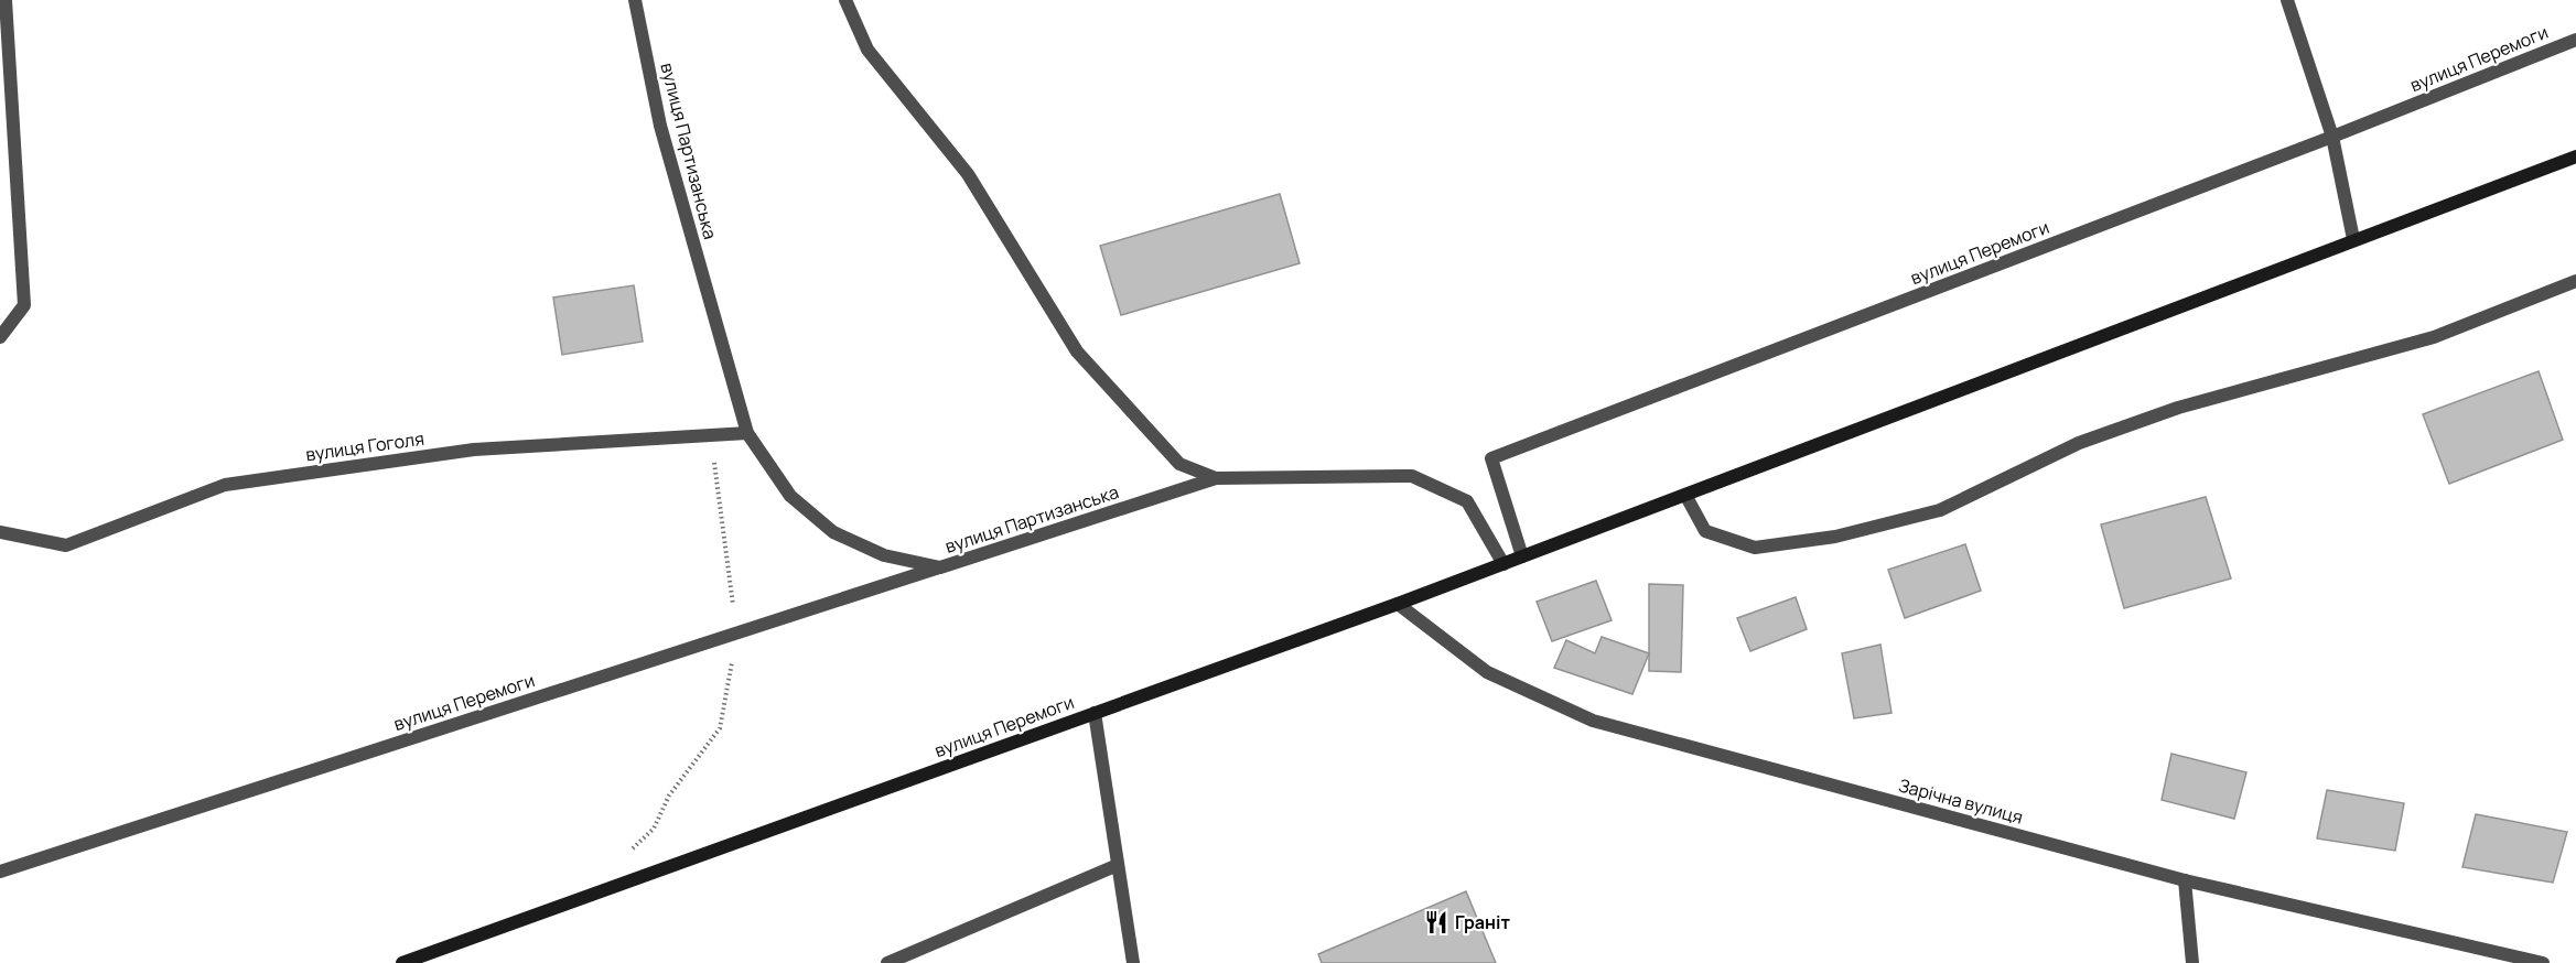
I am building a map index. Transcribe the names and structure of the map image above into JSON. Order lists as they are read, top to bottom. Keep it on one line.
{"streets":{"main road":["вулиця Перемоги"],"street":["вулиця Партизанська","вулиця Гоголя","Зарічна вулиця"]},"crossings":[["вулиця Перемоги","вулиця Партизанська"],["вулиця Перемоги","Зарічна вулиця"],["вулиця Партизанська","вулиця Гоголя"]],"places":{"restaurant":["Граніт"]}}
